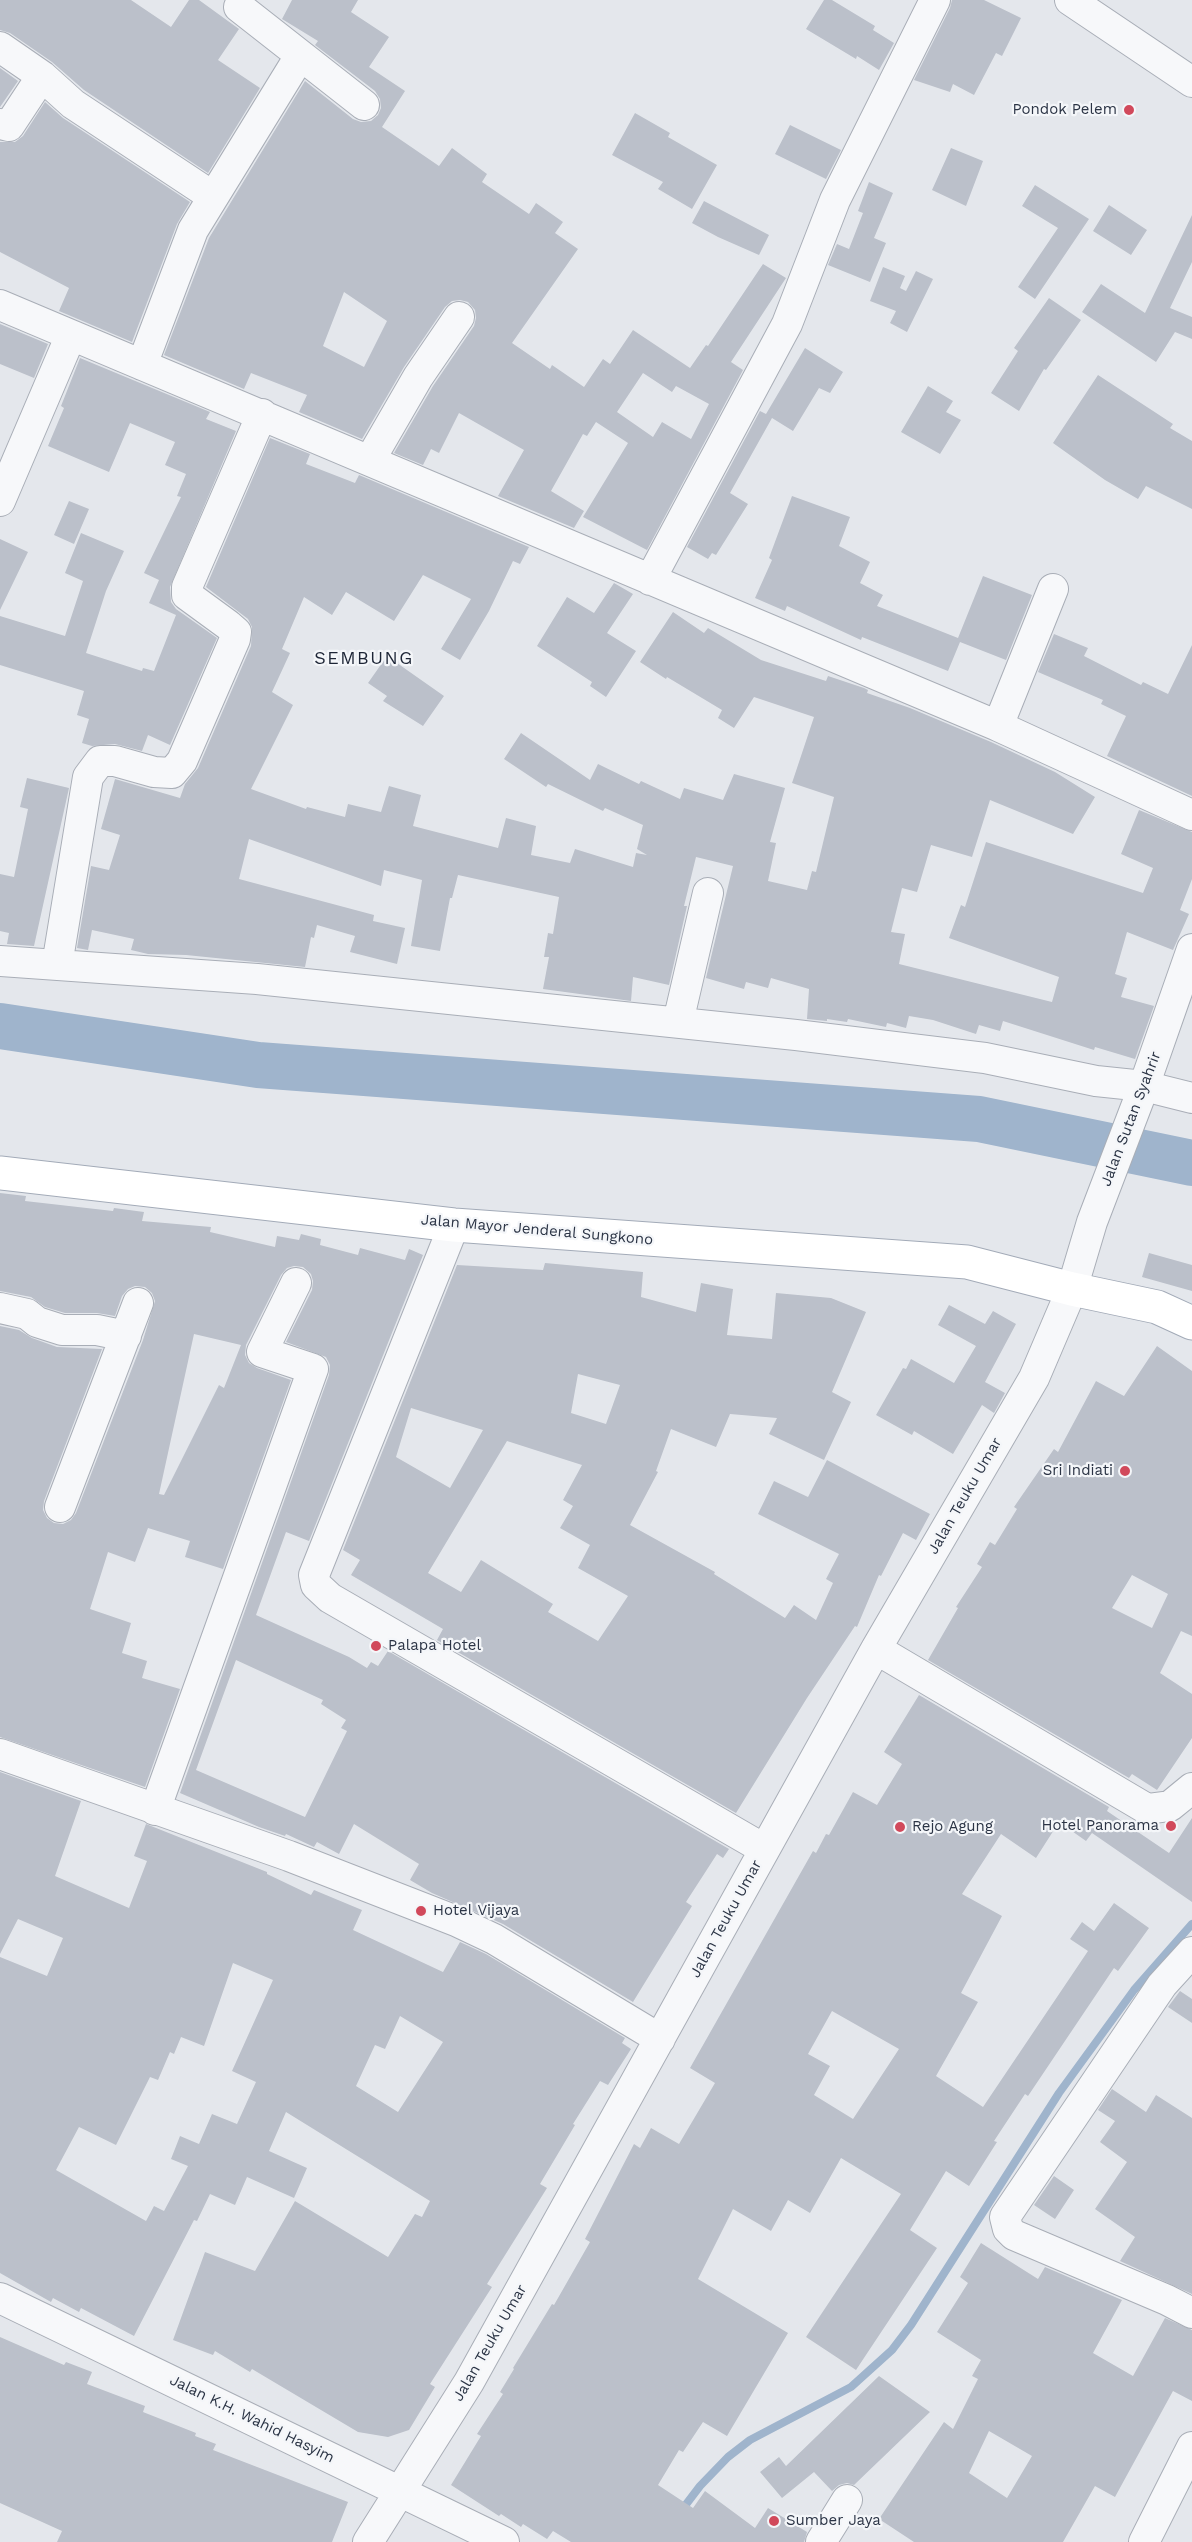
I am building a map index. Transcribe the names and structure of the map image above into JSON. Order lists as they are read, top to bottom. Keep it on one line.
{"streets":{"main road":["Jalan Mayor Jenderal Sungkono"],"street":["Jalan Sutan Syahrir","Jalan Teuku Umar","Jalan K.H. Wahid Hasyim"]},"crossings":[["Jalan Sutan Syahrir","Jalan Mayor Jenderal Sungkono"],["Jalan Sutan Syahrir","Jalan Teuku Umar"],["Jalan Mayor Jenderal Sungkono","Jalan Teuku Umar"],["Jalan Teuku Umar","Jalan K.H. Wahid Hasyim"]],"districts":["SEMBUNG"],"places":["Pondok Pelem","Sri Indiati","Palapa Hotel","Hotel Panorama","Rejo Agung","Hotel Vijaya","Sumber Jaya"]}
